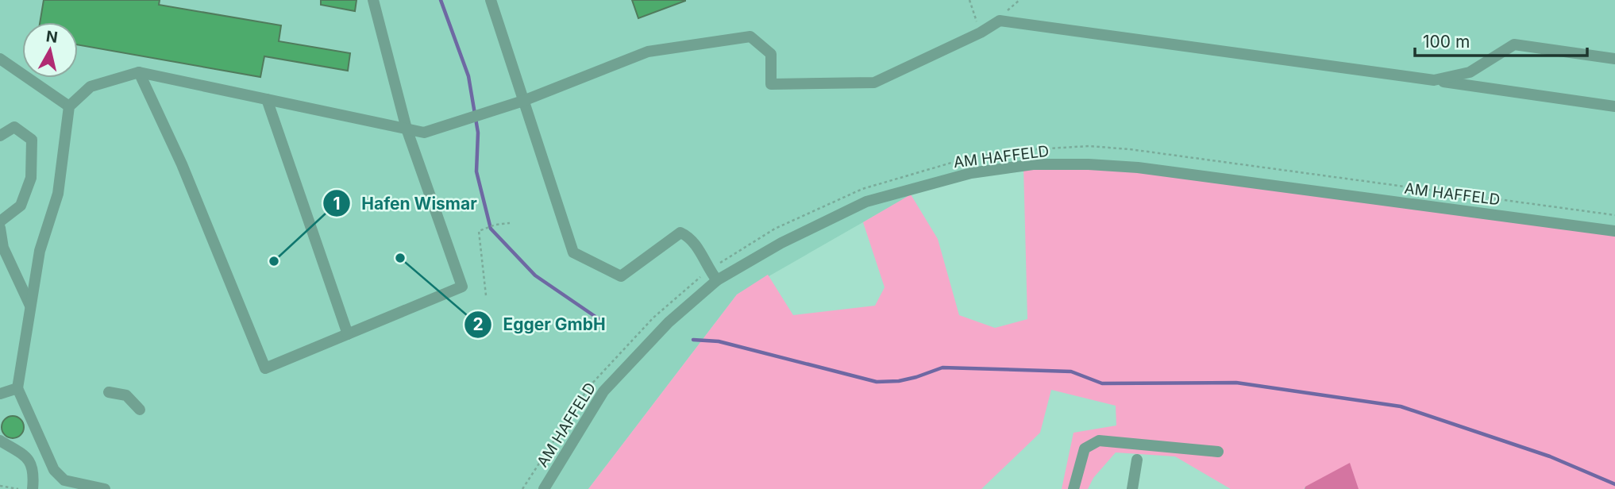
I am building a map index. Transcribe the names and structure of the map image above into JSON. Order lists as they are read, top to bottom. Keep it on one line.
{"streets":{"street":["AM HAFFELD"]},"places":["Egger GmbH","Hafen Wismar"],"scale_bar":"100 m","north":"top"}
